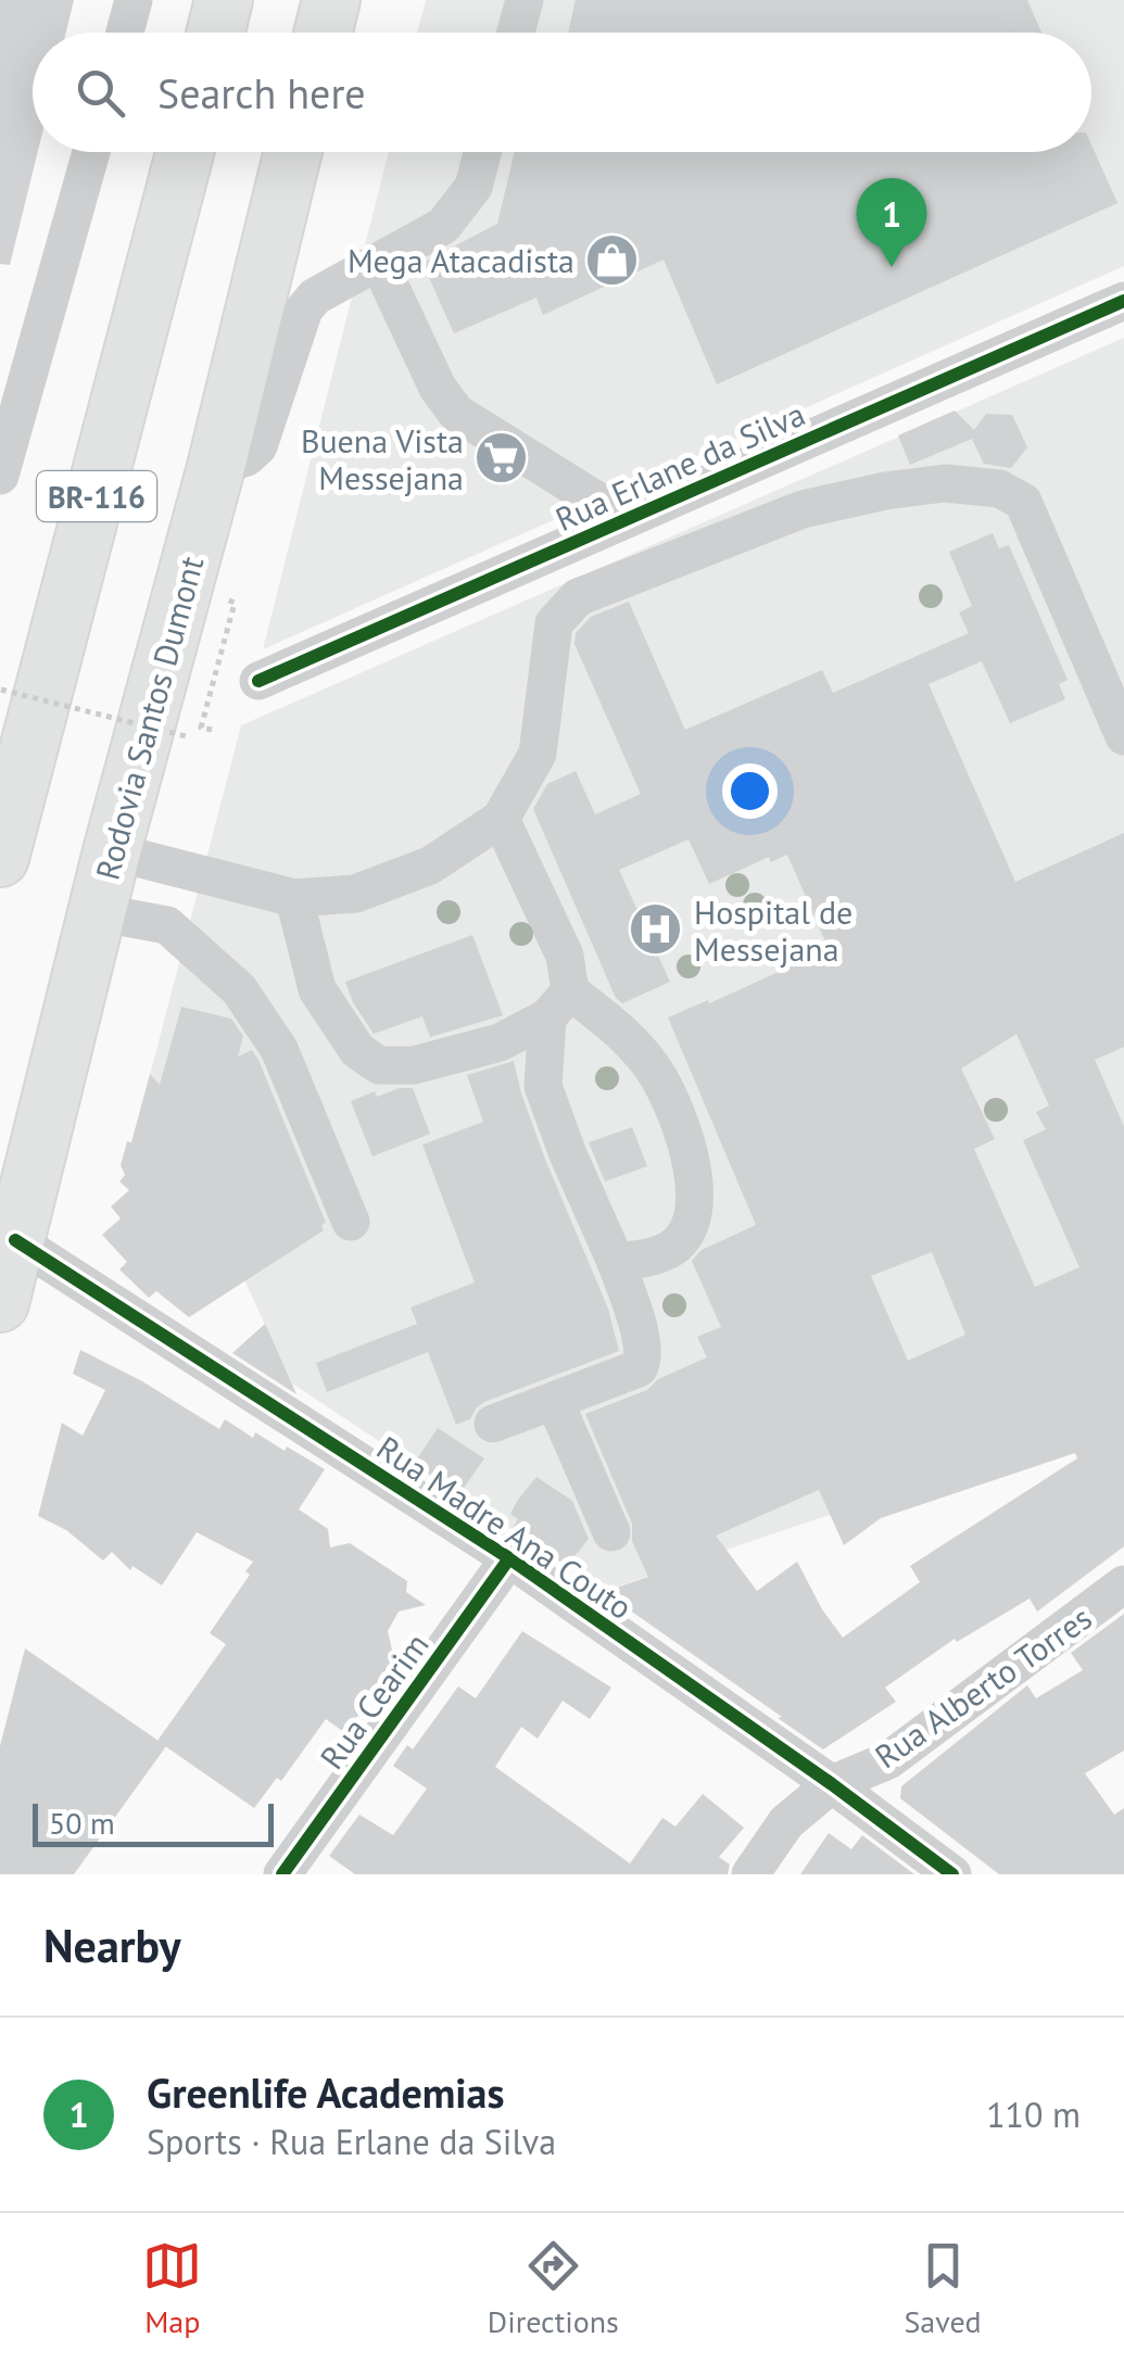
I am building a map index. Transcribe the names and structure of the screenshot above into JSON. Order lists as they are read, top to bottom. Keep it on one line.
{"streets":{"highway":["BR-116","Rodovia Santos Dumont"],"street":["Rua Erlane da Silva","Rua Madre Ana Couto","Rua Alberto Torres","Rua Cearim"]},"crossings":[["Rodovia Santos Dumont","Rua Madre Ana Couto"],["Rua Madre Ana Couto","Rua Alberto Torres"],["Rua Madre Ana Couto","Rua Cearim"]],"places":{"shop":["Mega Atacadista"],"supermarket":["Buena Vista Messejana"],"hospital":["Hospital de Messejana"]},"scale_bar":"50 m","page":{"search":"Search here","pins":"1","scale":"50 m","heading":"Nearby","list":[{"mark":"1","name":"Greenlife Academias","note":"Sports · Rua Erlane da Silva","value":"110 m"}],"nav":["Map","Directions","Saved"]}}
